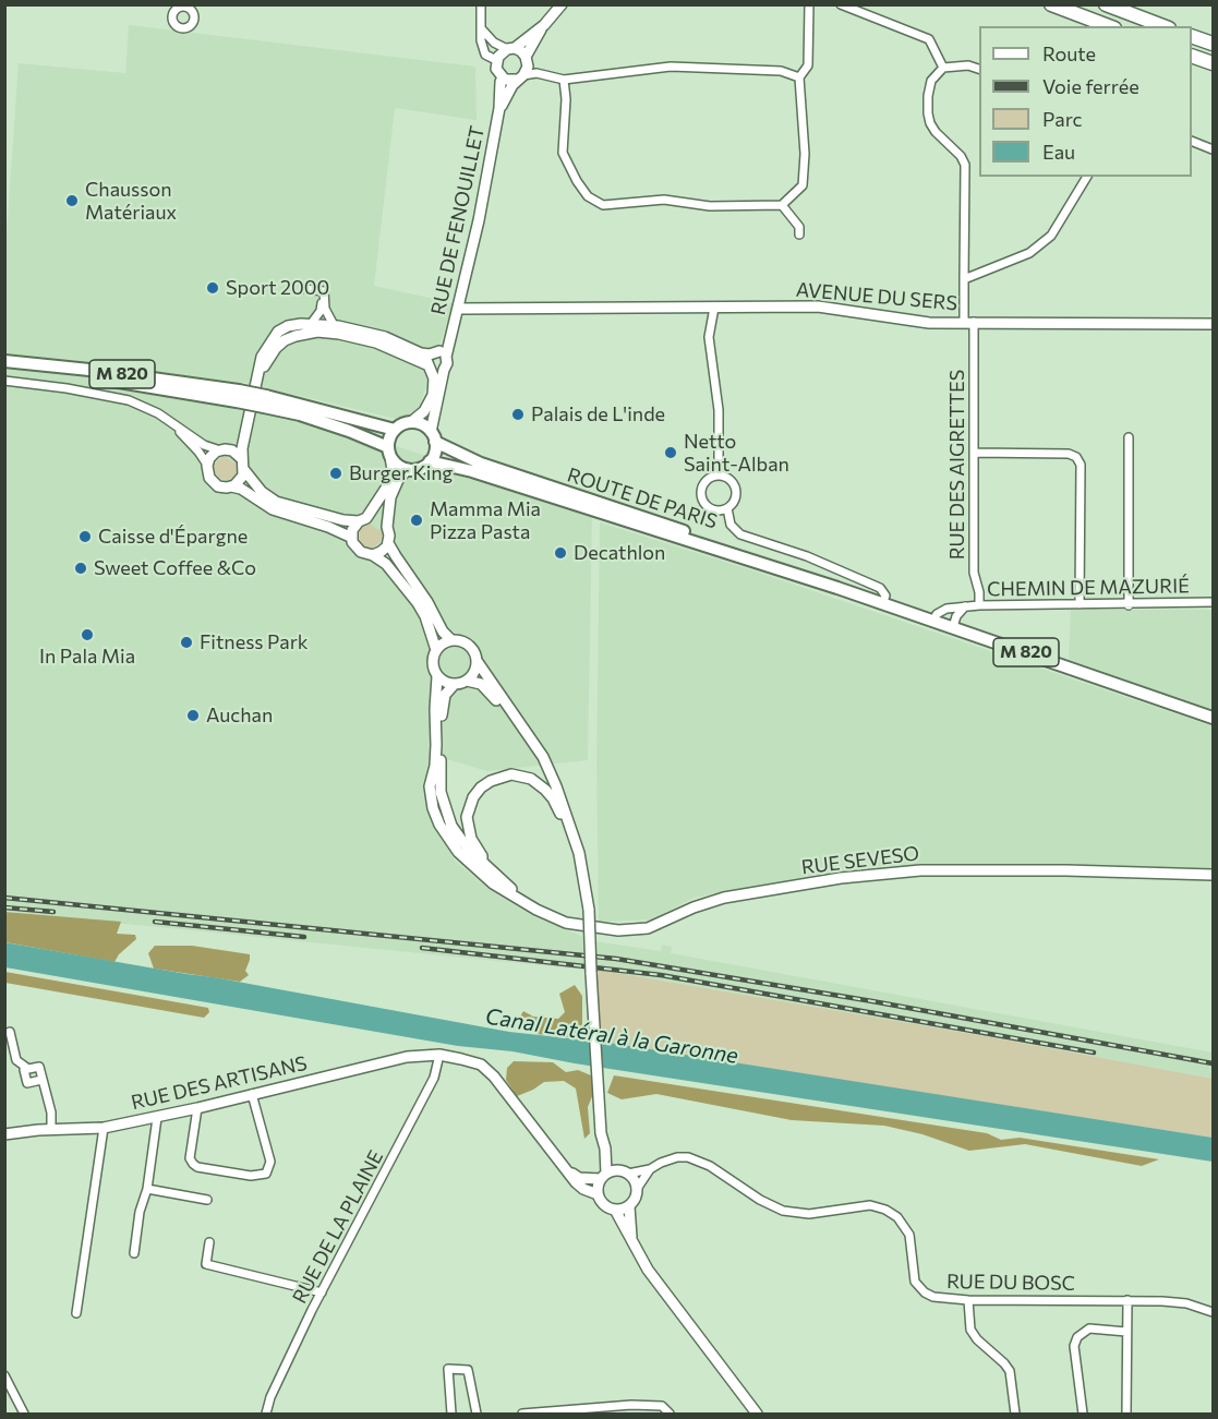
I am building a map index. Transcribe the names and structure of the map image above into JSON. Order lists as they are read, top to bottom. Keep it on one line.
{"streets":{"main road":["RUE DE FENOUILLET","AVENUE DU SERS","M 820","ROUTE DE PARIS","RUE SEVESO","RUE DES ARTISANS"],"street":["RUE DES AIGRETTES","CHEMIN DE MAZURIÉ","RUE DE LA PLAINE","RUE DU BOSC"]},"crossings":[["RUE DE FENOUILLET","AVENUE DU SERS"],["AVENUE DU SERS","RUE DES AIGRETTES"],["M 820","ROUTE DE PARIS"],["RUE DES AIGRETTES","CHEMIN DE MAZURIÉ"],["ROUTE DE PARIS","CHEMIN DE MAZURIÉ"],["RUE DES ARTISANS","RUE DE LA PLAINE"],["RUE DES ARTISANS","RUE DU BOSC"]],"water":["Canal Latéral à la Garonne"],"places":["Chausson Matériaux","Sport 2000","Palais de L'inde","Netto Saint-Alban","Burger King","Mamma Mia Pizza Pasta","Caisse d'Épargne","Decathlon","Sweet Coffee &Co","In Pala Mia","Fitness Park","Auchan"],"legend":["Route","Voie ferrée","Parc","Eau"]}
